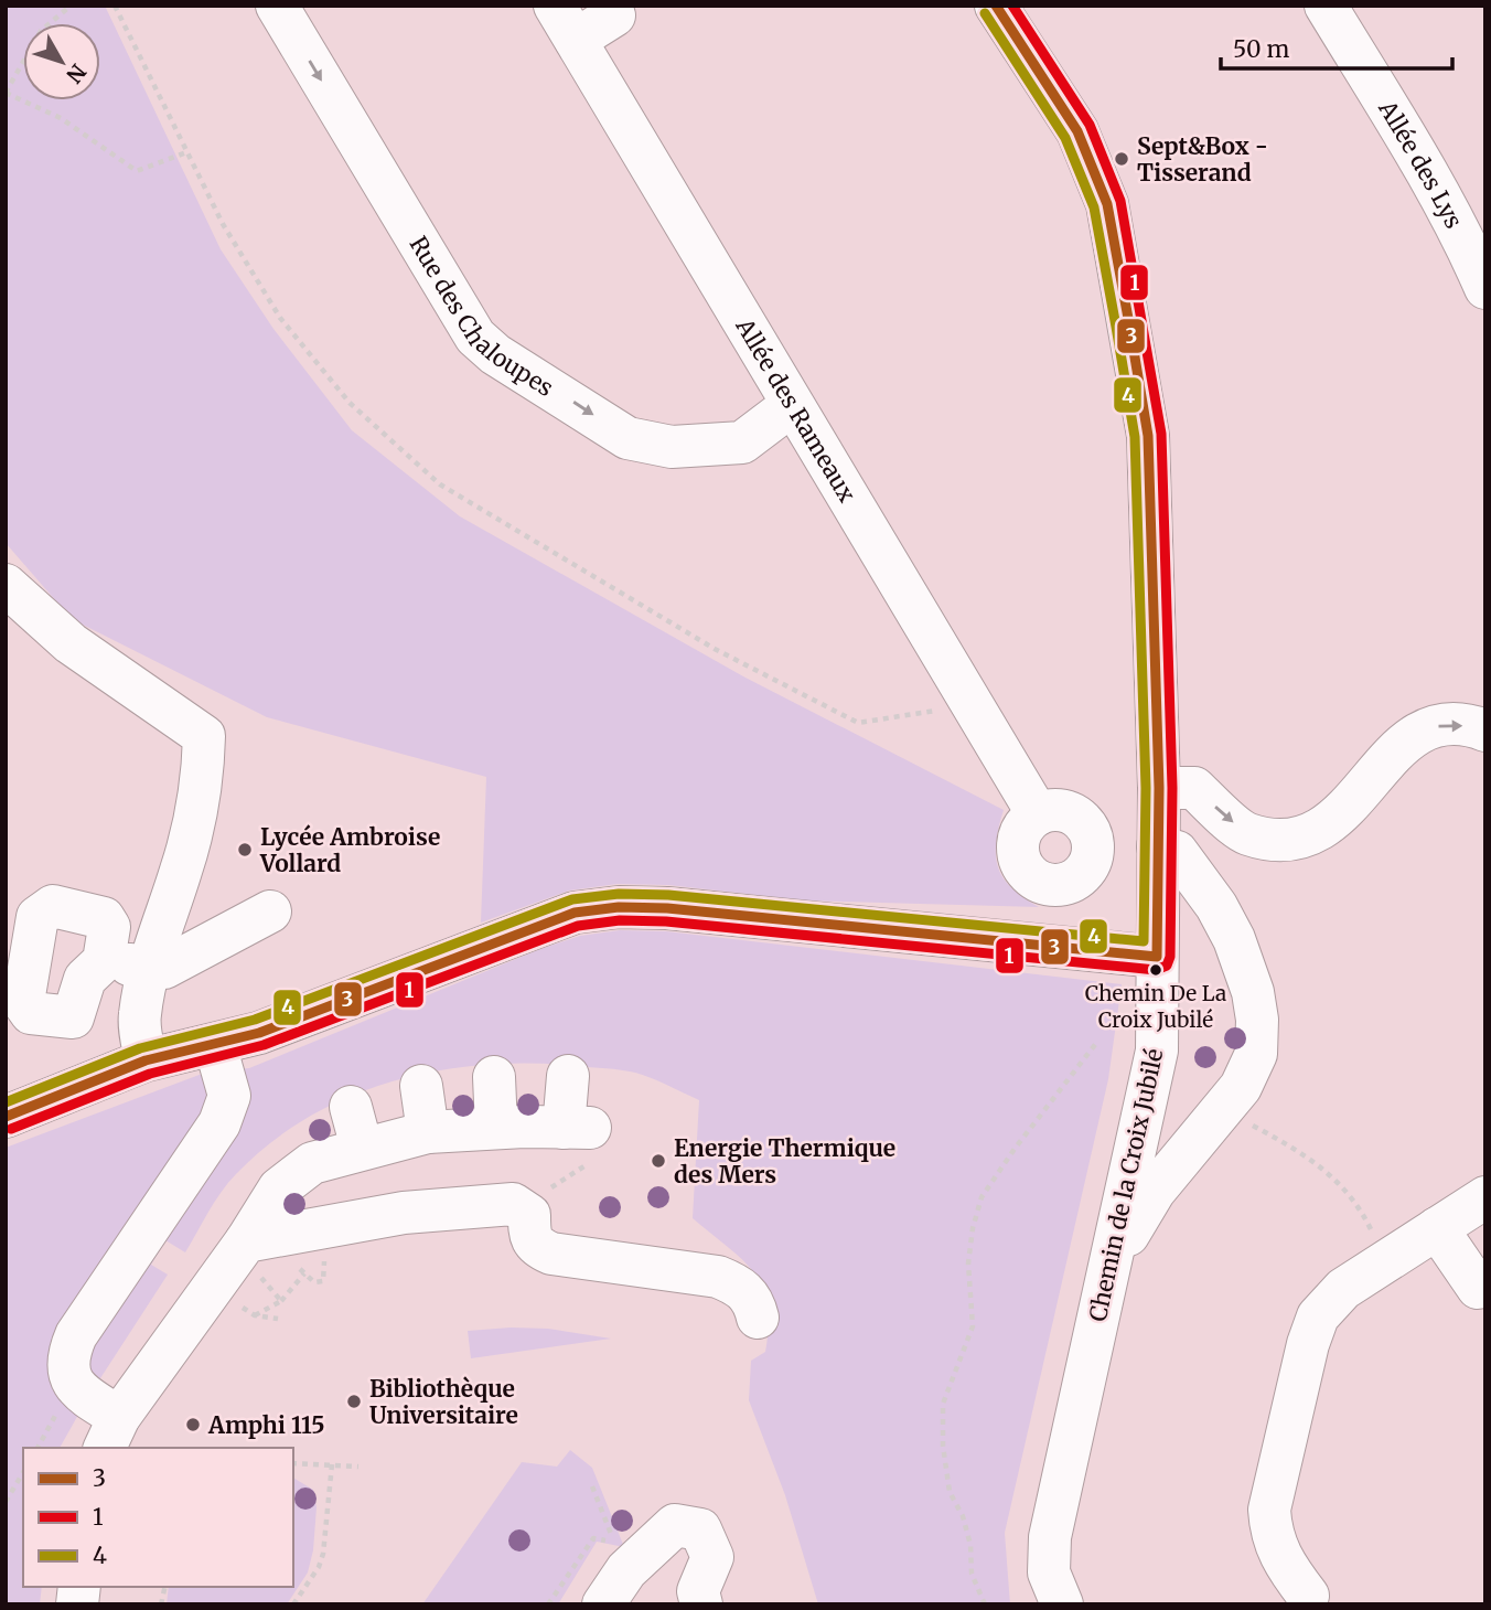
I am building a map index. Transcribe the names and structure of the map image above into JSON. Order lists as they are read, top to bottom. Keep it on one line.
{"streets":{"street":["Allée des Lys","Rue des Chaloupes","Allée des Rameaux","Chemin de la Croix Jubilé"]},"crossings":[["Rue des Chaloupes","Allée des Rameaux"]],"one_way":["Rue des Chaloupes"],"places":["Sept&Box - Tisserand","Lycée Ambroise Vollard","Chemin De La Croix Jubilé","Energie Thermique des Mers","Bibliothèque Universitaire","Amphi 115"],"lines":["transit line 3","transit line 1","transit line 4"],"legend":["3","1","4"],"scale_bar":"50 m","north":"bottom right"}
